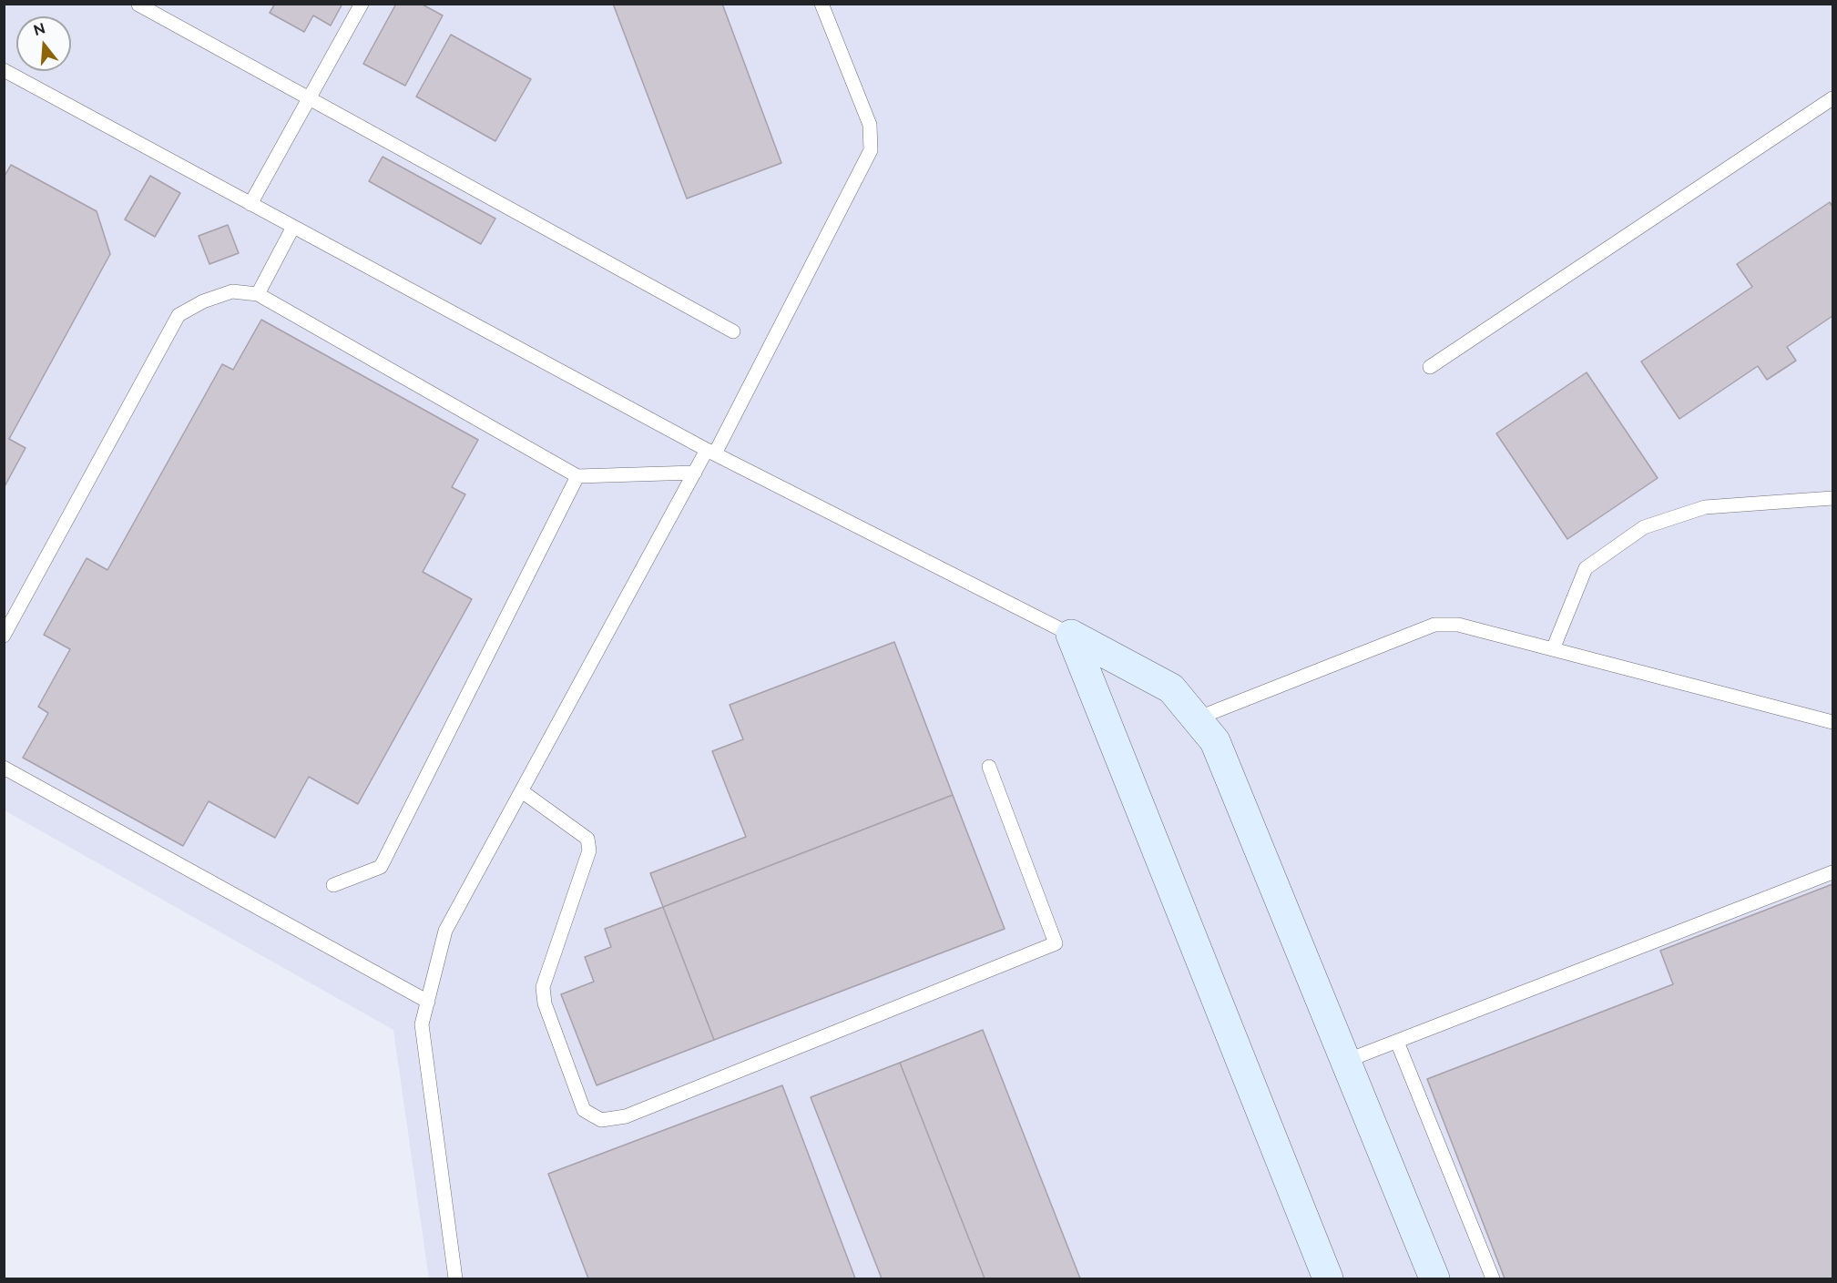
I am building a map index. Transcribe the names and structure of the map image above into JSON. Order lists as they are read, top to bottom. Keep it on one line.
{"north":"top"}
